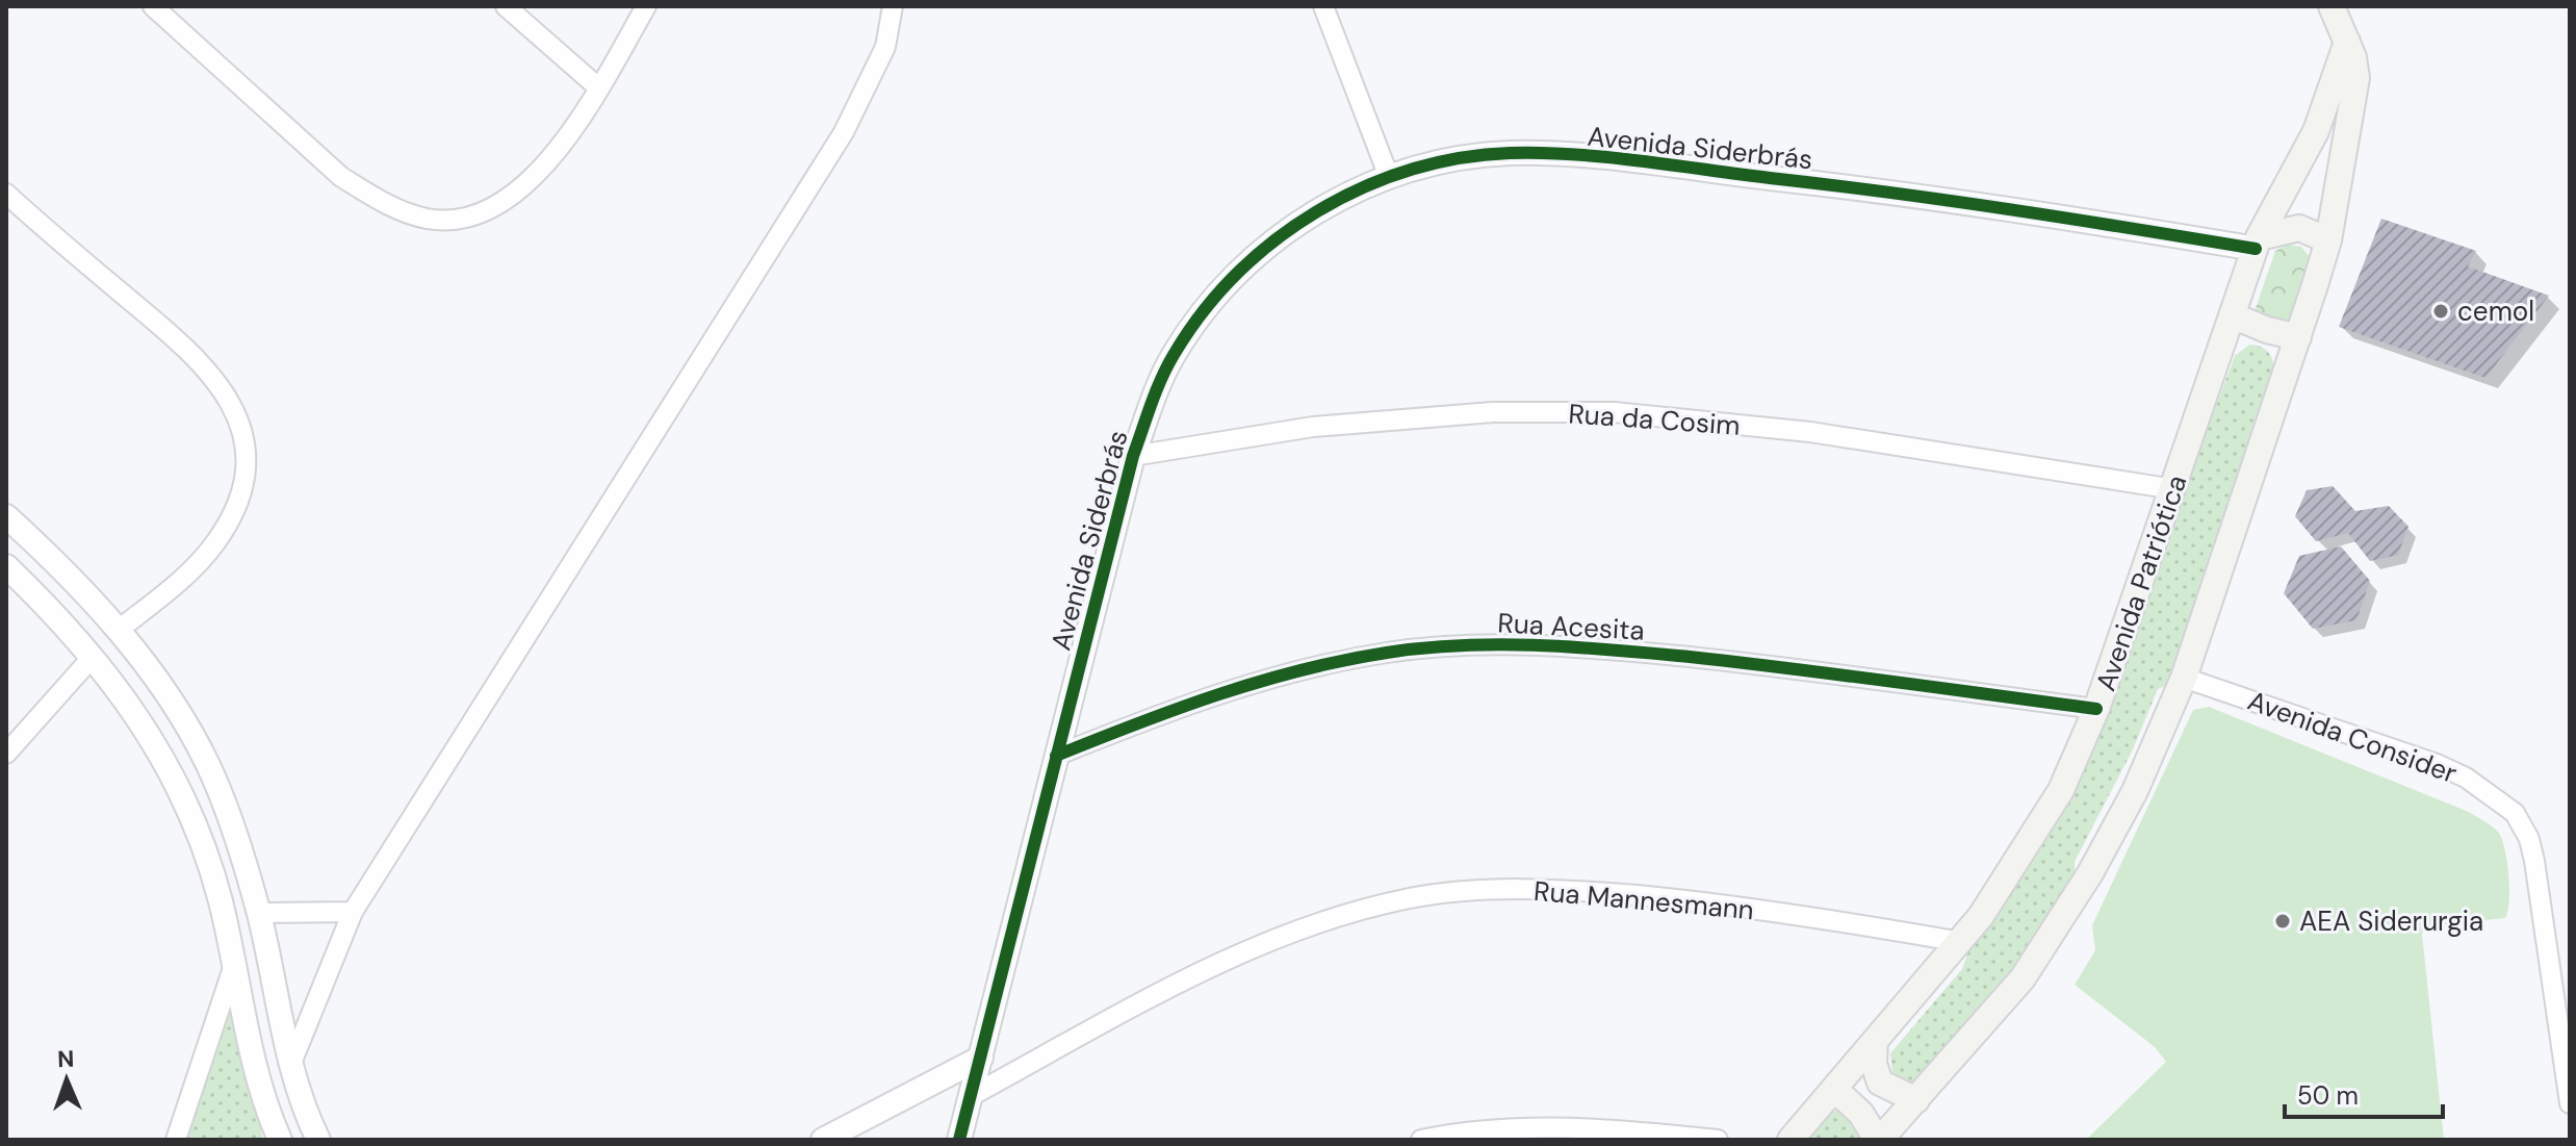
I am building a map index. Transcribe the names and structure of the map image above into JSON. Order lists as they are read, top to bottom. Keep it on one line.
{"streets":{"main road":["Avenida Patriótica"],"street":["Avenida Siderbrás","Rua da Cosim","Rua Acesita","Avenida Consider","Rua Mannesmann"]},"crossings":[["Avenida Siderbrás","Rua da Cosim"],["Avenida Siderbrás","Avenida Patriótica"],["Avenida Siderbrás","Rua Acesita"],["Avenida Siderbrás","Rua Mannesmann"],["Rua da Cosim","Avenida Patriótica"],["Avenida Patriótica","Rua Acesita"],["Avenida Patriótica","Rua Mannesmann"]],"places":["cemol","AEA Siderurgia"],"scale_bar":"50 m","north":"top"}
